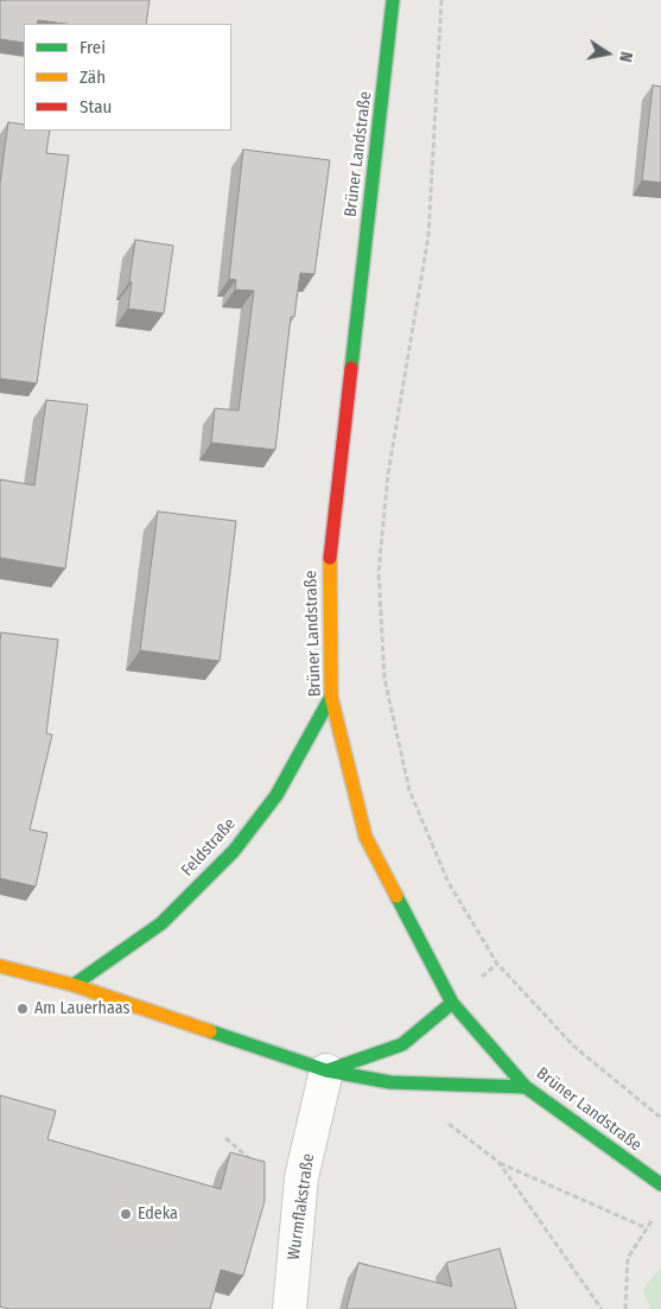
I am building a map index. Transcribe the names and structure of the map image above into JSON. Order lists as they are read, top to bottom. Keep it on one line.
{"streets":{"main road":["Brüner Landstraße","Feldstraße"],"street":["Wurmflakstraße"]},"crossings":[["Brüner Landstraße","Feldstraße"]],"places":["Am Lauerhaas","Edeka"],"legend":["Frei","Zäh","Stau"],"north":"right"}
